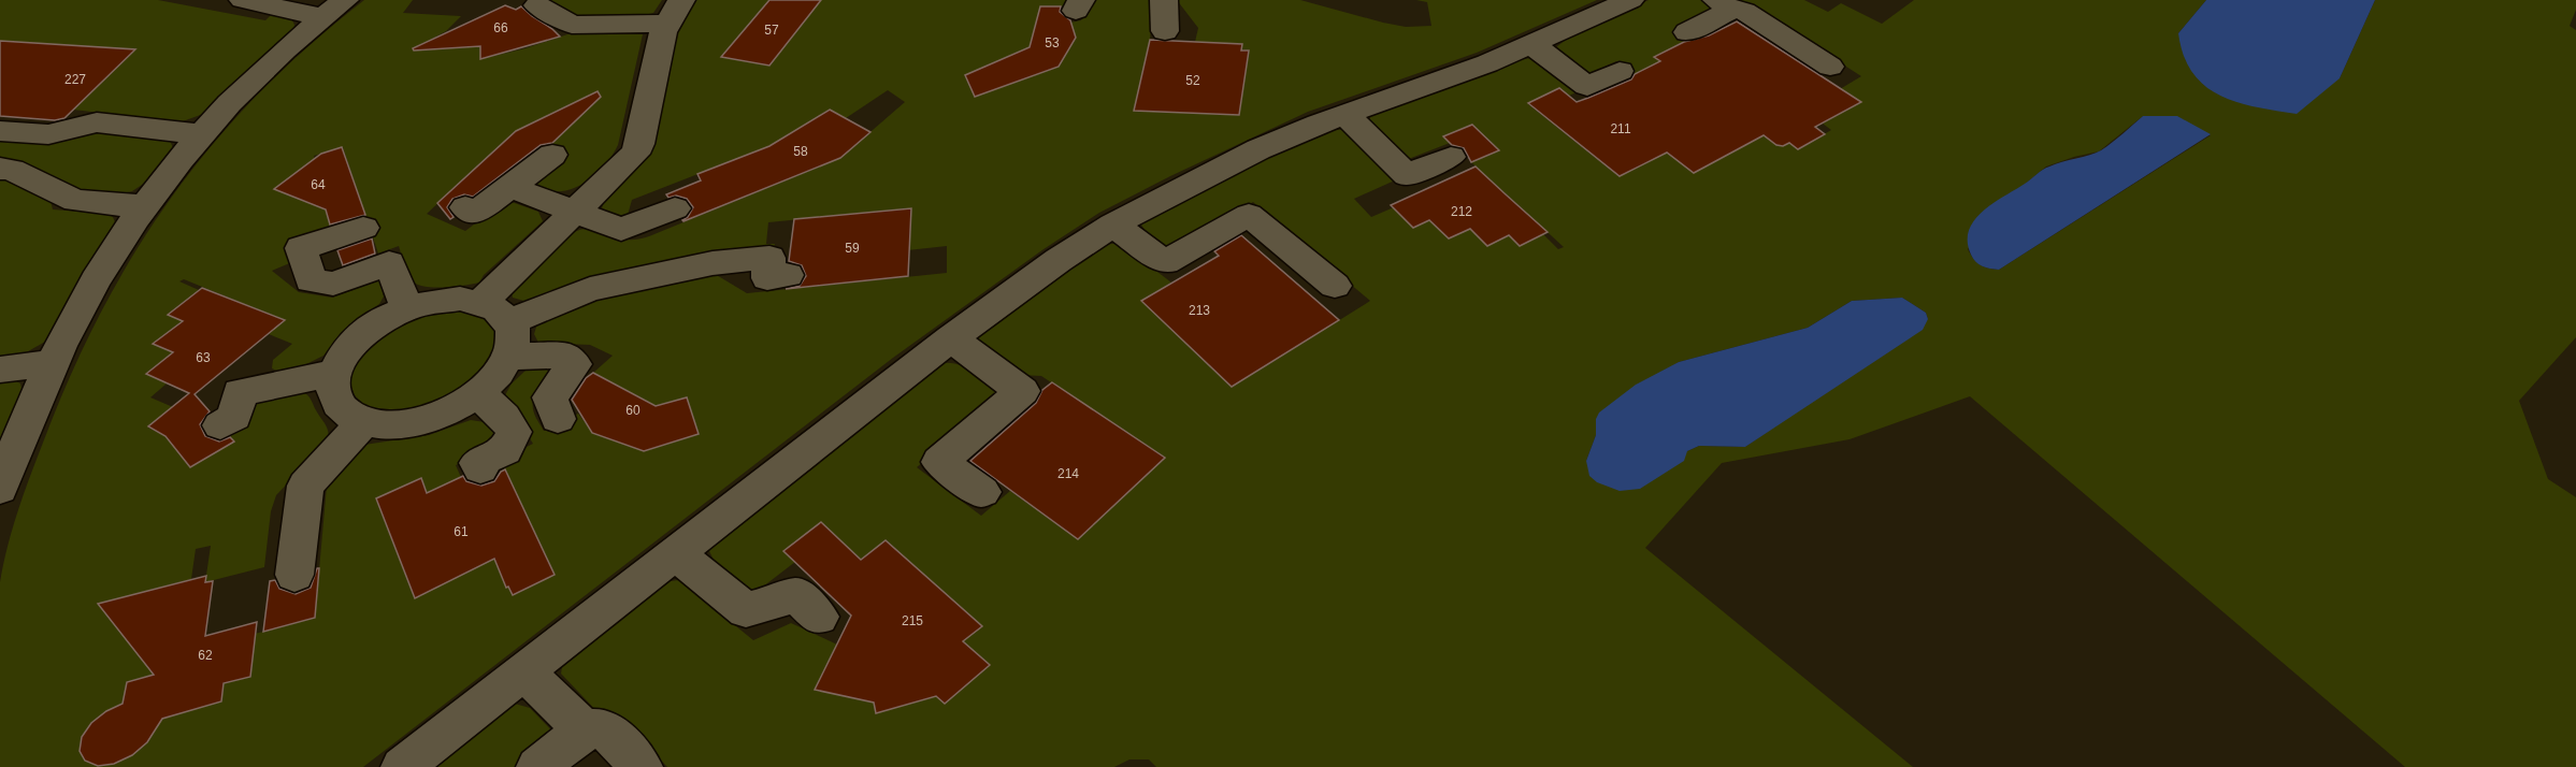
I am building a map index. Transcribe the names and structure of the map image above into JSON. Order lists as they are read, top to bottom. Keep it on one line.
{"house_numbers":["66","57","53","227","52","211","58","64","212","59","213","63","60","214","61","215","62"]}
